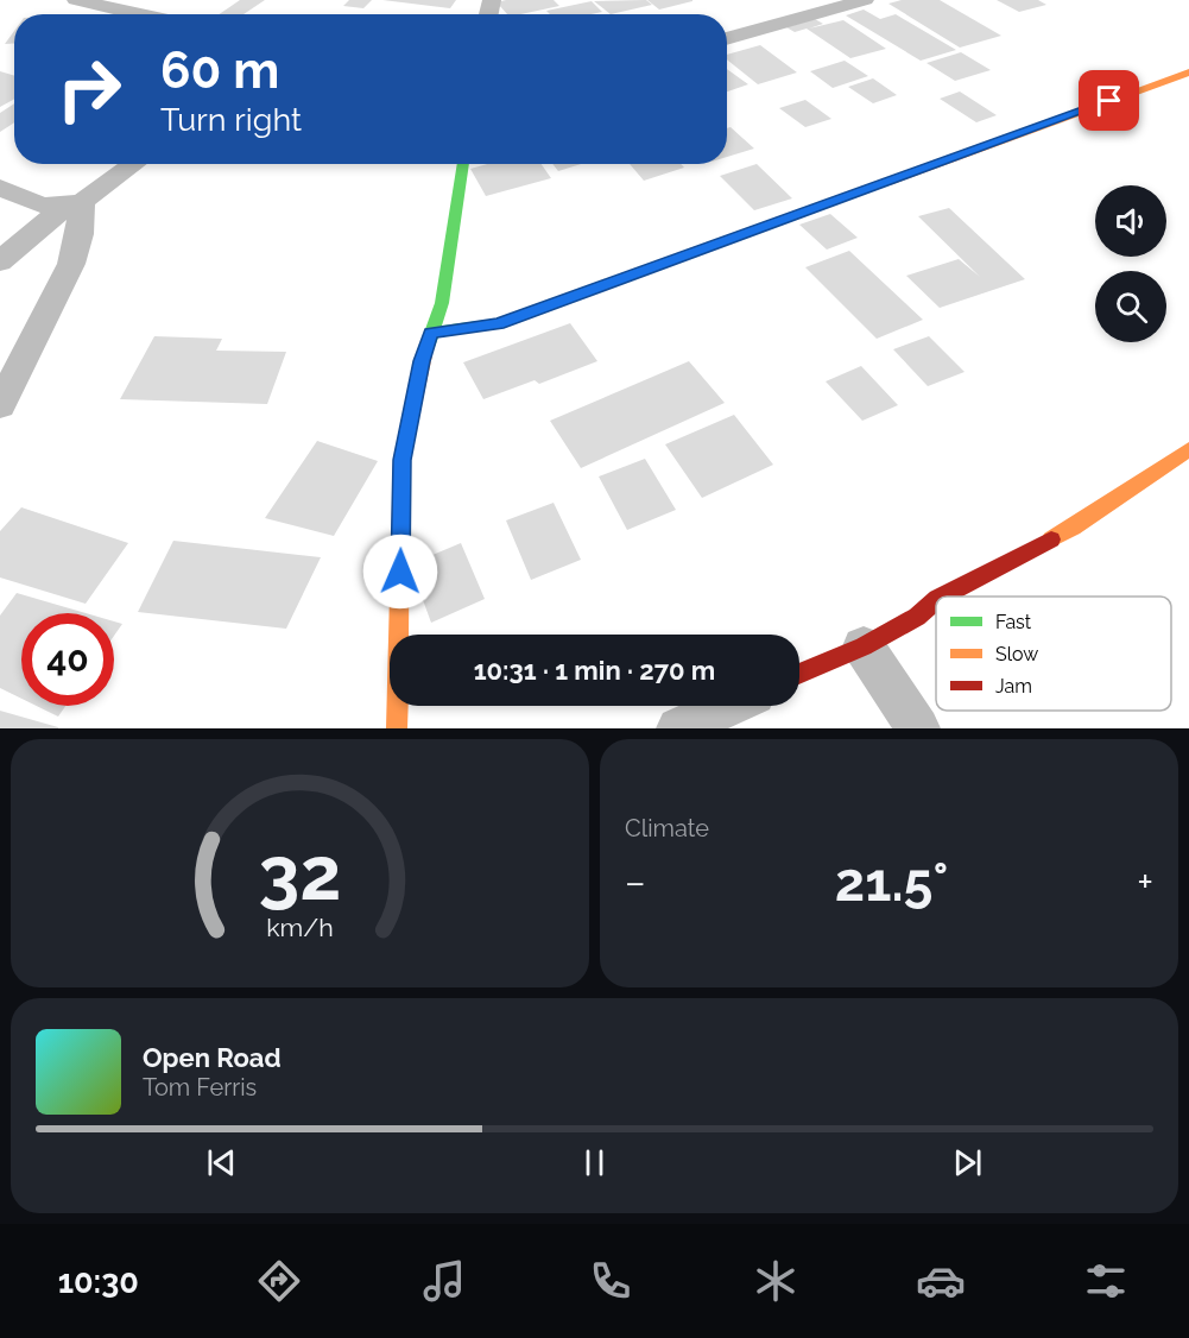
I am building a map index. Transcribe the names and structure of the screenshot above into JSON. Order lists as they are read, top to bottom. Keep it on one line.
{"legend":["Fast","Slow","Jam"],"page":{"turn":["60 m","Turn right"],"limit":"40","trip":"10:31 · 1 min · 270 m","tile":"Climate","heat":["−","21.5°","+"],"song":["Open Road","Tom Ferris"],"tabs":"10:30","gauge":["32","km/h"]}}
